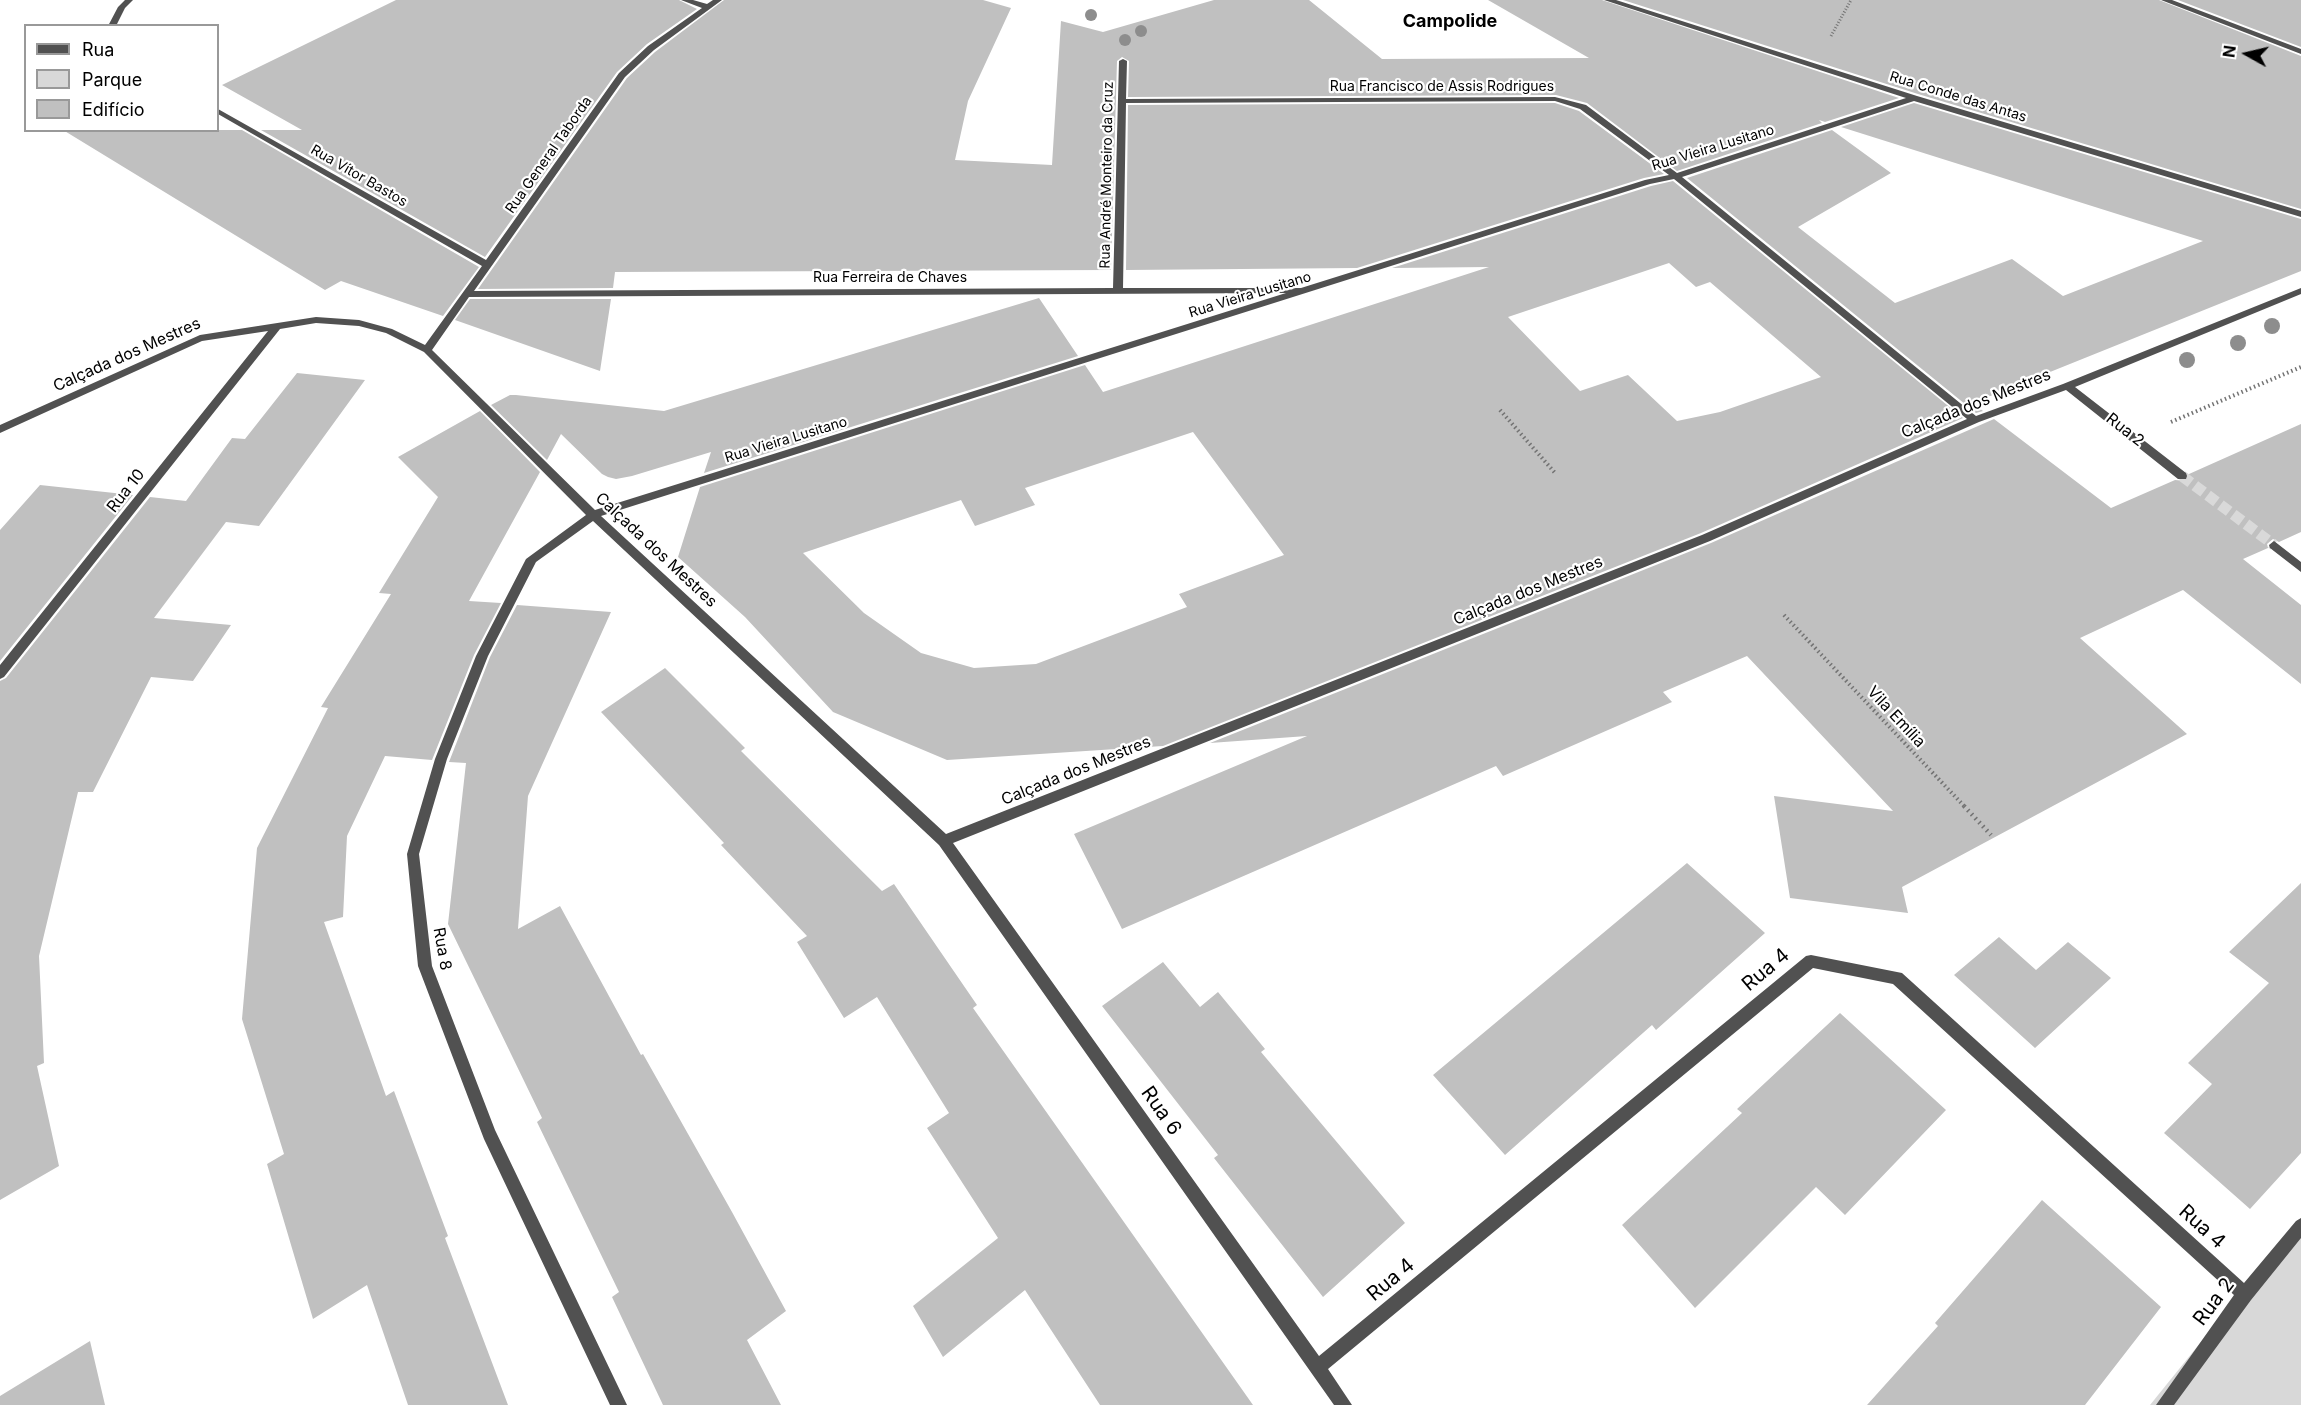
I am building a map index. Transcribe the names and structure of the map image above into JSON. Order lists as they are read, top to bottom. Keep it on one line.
{"streets":{"street":["Rua Francisco de Assis Rodrigues","Rua Conde das Antas","Rua Vieira Lusitano","Rua General Taborda","Rua André Monteiro da Cruz","Rua Vítor Bastos","Rua Ferreira de Chaves","Calçada dos Mestres","Rua 2","Rua 10","Rua 8","Rua 4","Rua 6"],"path":["Vila Emília"]},"crossings":[["Rua Francisco de Assis Rodrigues","Rua Vieira Lusitano"],["Rua Francisco de Assis Rodrigues","Rua André Monteiro da Cruz"],["Rua Francisco de Assis Rodrigues","Calçada dos Mestres"],["Rua Conde das Antas","Rua Vieira Lusitano"],["Rua Vieira Lusitano","Rua Ferreira de Chaves"],["Rua Vieira Lusitano","Calçada dos Mestres"],["Rua Vieira Lusitano","Rua 8"],["Rua General Taborda","Rua Vítor Bastos"],["Rua General Taborda","Rua Ferreira de Chaves"],["Rua General Taborda","Calçada dos Mestres"],["Rua André Monteiro da Cruz","Rua Ferreira de Chaves"],["Calçada dos Mestres","Rua 2"],["Calçada dos Mestres","Rua 10"],["Calçada dos Mestres","Rua 8"],["Calçada dos Mestres","Rua 6"],["Rua 2","Rua 4"],["Rua 4","Rua 6"]],"districts":["Campolide"],"legend":["Rua","Parque","Edifício"],"north":"left"}
